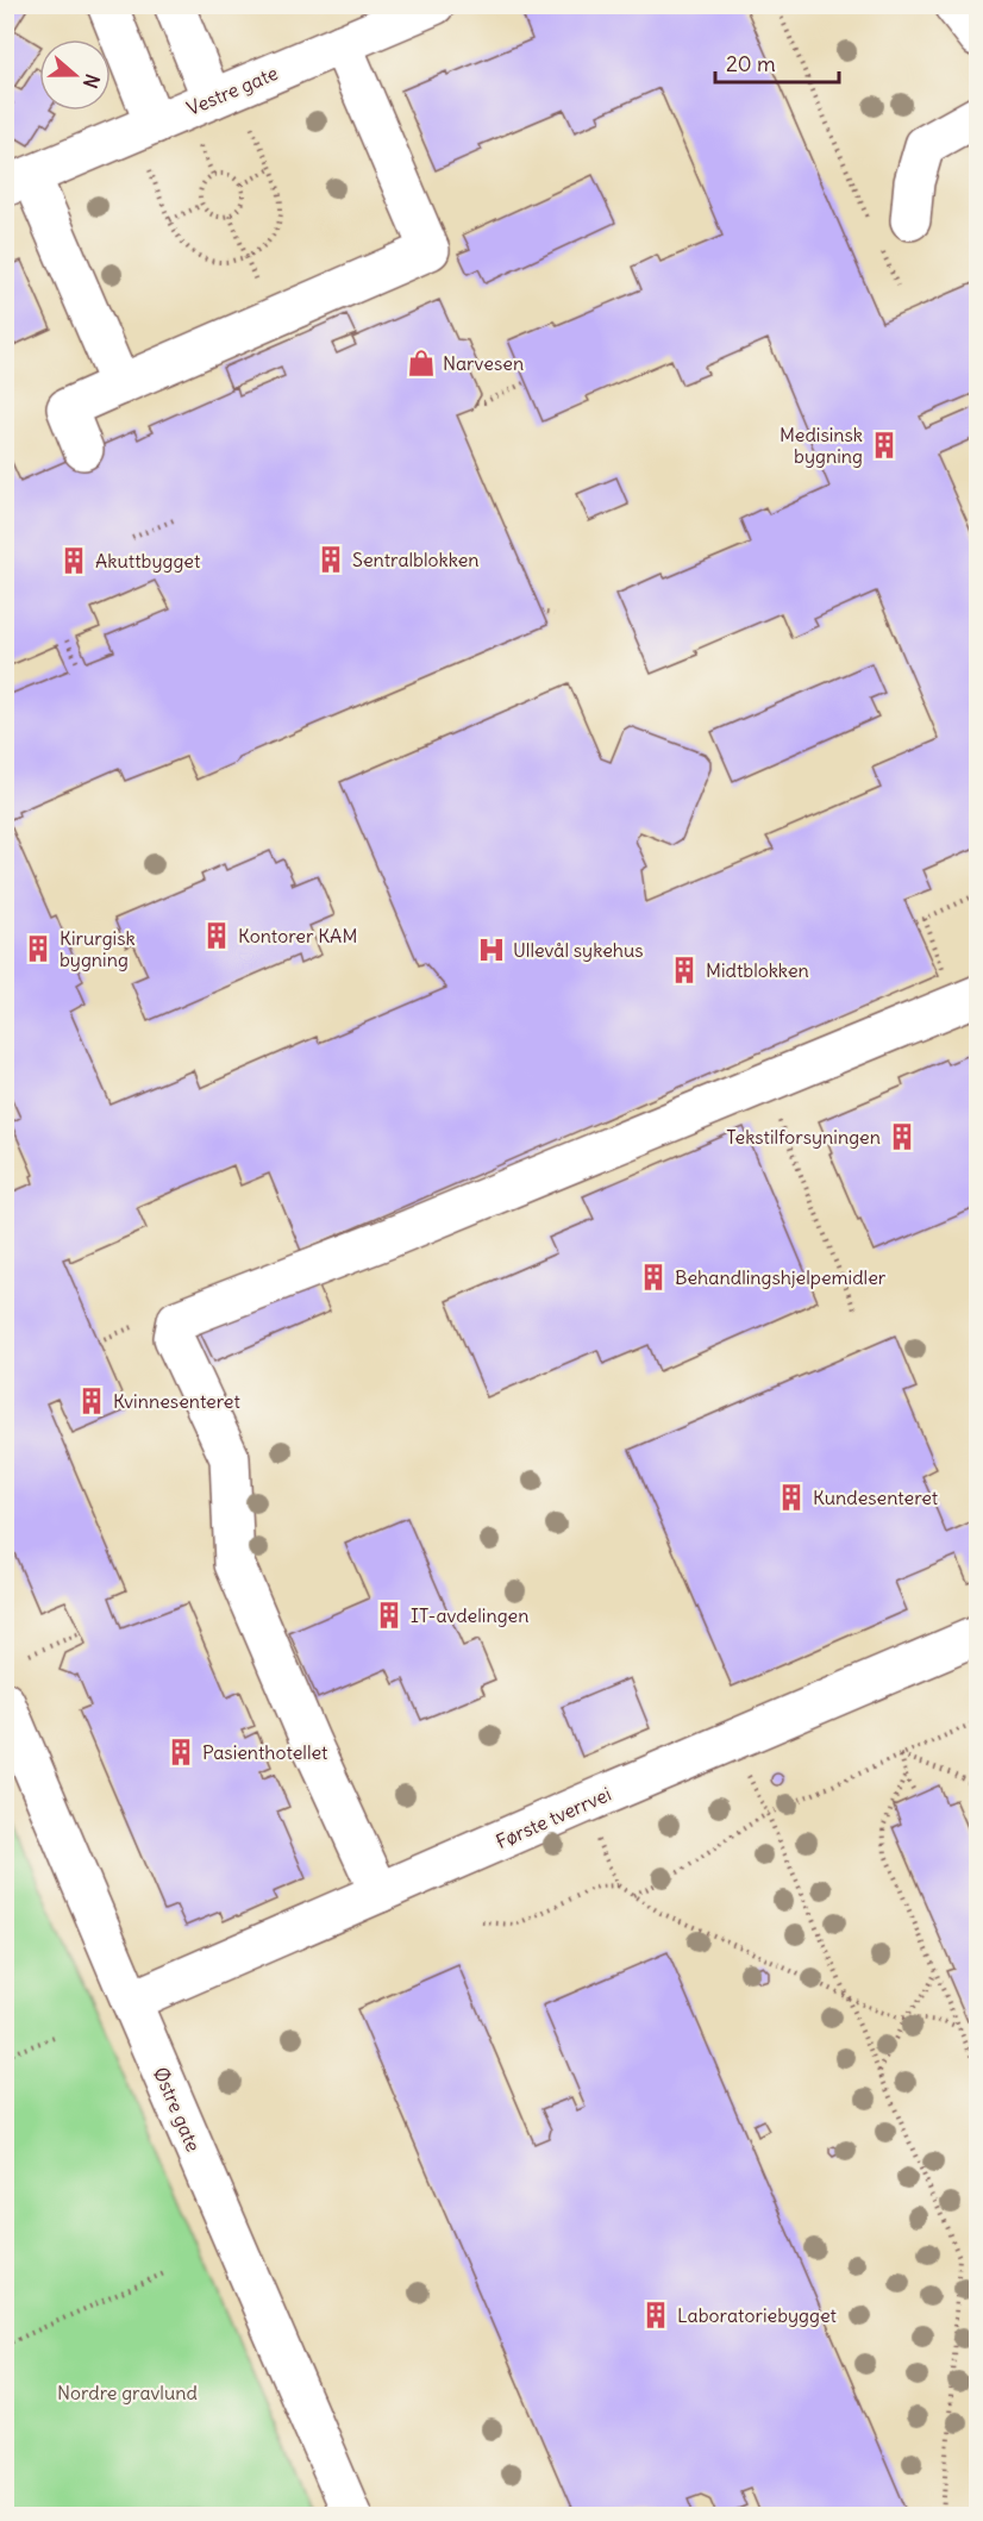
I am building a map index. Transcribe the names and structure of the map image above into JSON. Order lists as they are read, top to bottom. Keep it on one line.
{"streets":{"street":["Vestre gate","Første tverrvei","Østre gate"]},"crossings":[["Første tverrvei","Østre gate"]],"parks":["Nordre gravlund"],"places":{"shop":["Narvesen"],"building":["Medisinsk bygning","Sentralblokken","Akuttbygget","Kontorer KAM","Kirurgisk bygning","Midtblokken","Tekstilforsyningen","Behandlingshjelpemidler","Kvinnesenteret","Kundesenteret","IT-avdelingen","Pasienthotellet","Laboratoriebygget"],"hospital":["Ullevål sykehus"]},"scale_bar":"20 m","north":"right"}
